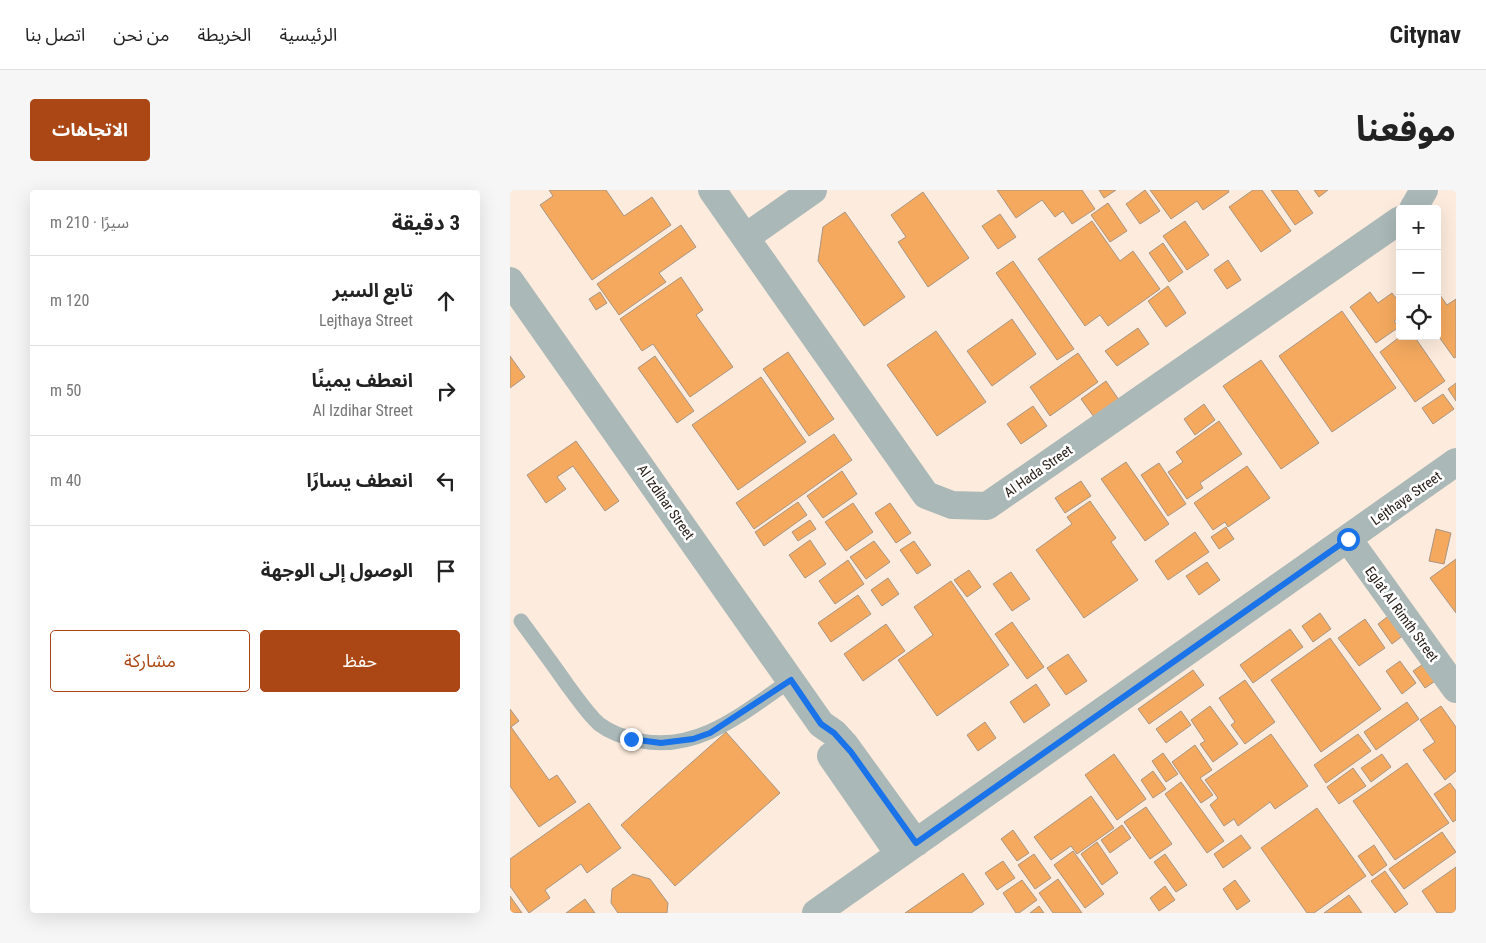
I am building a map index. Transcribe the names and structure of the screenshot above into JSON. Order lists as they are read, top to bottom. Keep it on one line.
{"streets":{"street":["Al Hada Street","Lejthaya Street","Al Izdihar Street","Eglat Al Rimth Street"]},"crossings":[["Lejthaya Street","Al Izdihar Street"],["Lejthaya Street","Eglat Al Rimth Street"]],"page":{"header":"Citynav","nav":["الرئيسية","الخريطة","من نحن","اتصل بنا"],"title":"موقعنا","buttons":["الاتجاهات",["حفظ","مشاركة"]],"heading":["3 دقيقة","سيرًا · 210 m"],"map_buttons":["+","−"],"list":[["تابع السير","Lejthaya Street","120 m"],["انعطف يمينًا","Al Izdihar Street","50 m"],["انعطف يسارًا","40 m"],"الوصول إلى الوجهة"]}}
